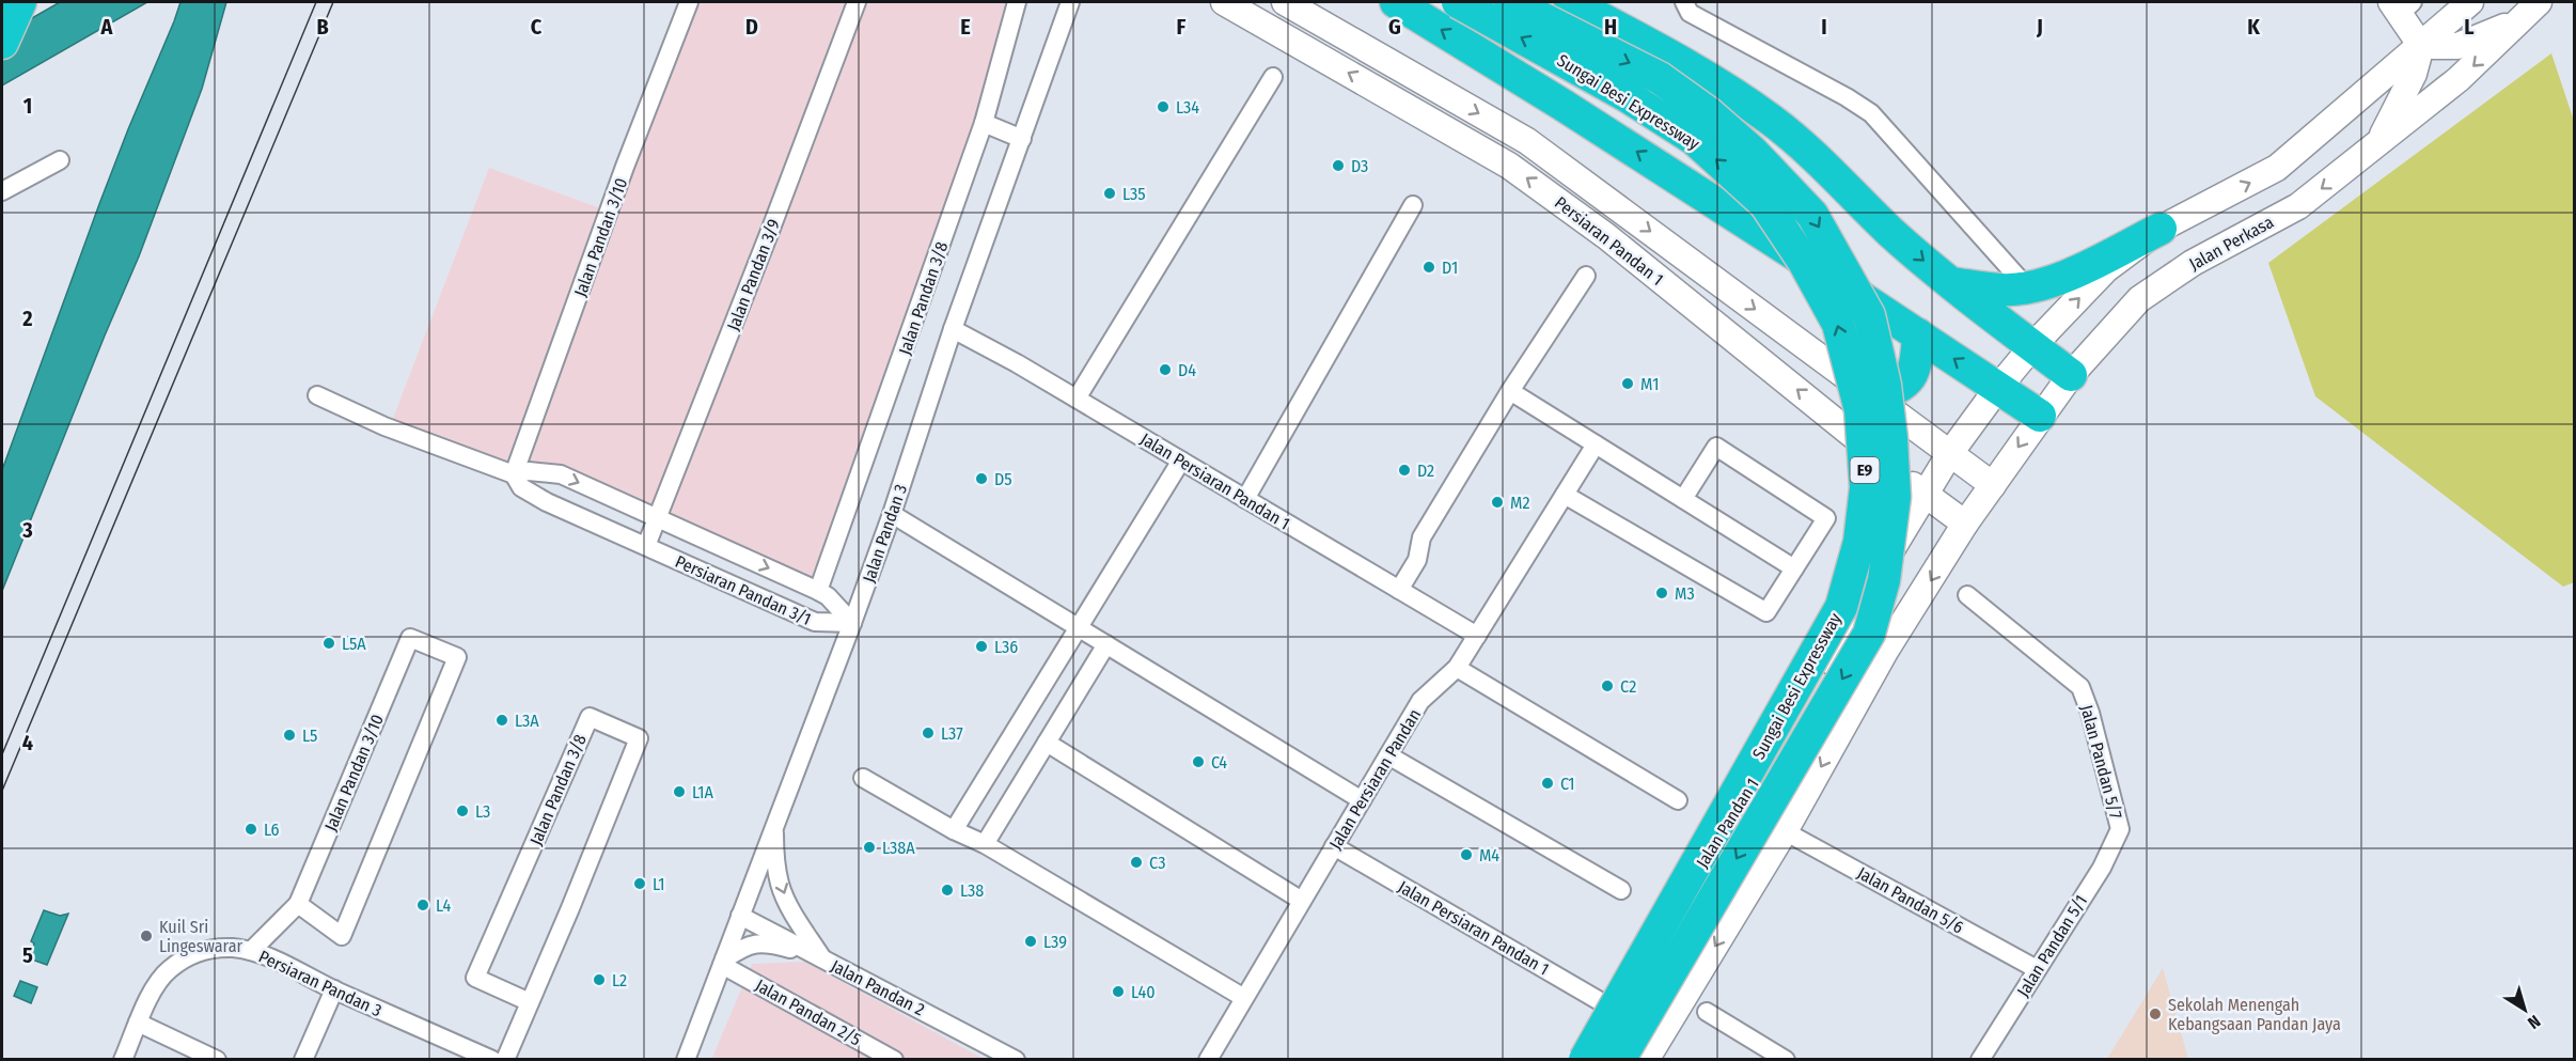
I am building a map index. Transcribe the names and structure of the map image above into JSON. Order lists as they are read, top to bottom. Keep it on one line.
{"streets":{"highway":["Sungai Besi Expressway","E9"],"main road":["Persiaran Pandan 1","Jalan Perkasa","Jalan Pandan 1"],"street":["Jalan Pandan 3/10","Jalan Pandan 3/9","Jalan Pandan 3/8","Jalan Persiaran Pandan 1","Jalan Pandan 3","Persiaran Pandan 3/1","Jalan Pandan 5/7","Jalan Persiaran Pandan","Jalan Pandan 5/6","Jalan Pandan 5/1","Persiaran Pandan 3","Jalan Pandan 2","Jalan Pandan 2/5"]},"crossings":[["Sungai Besi Expressway","Jalan Pandan 1"],["Jalan Pandan 3/10","Persiaran Pandan 3/1"],["Persiaran Pandan 1","Jalan Perkasa"],["Persiaran Pandan 1","Jalan Pandan 1"],["Jalan Pandan 3/9","Persiaran Pandan 3/1"],["Jalan Pandan 3/8","Persiaran Pandan 3/1"],["Jalan Persiaran Pandan 1","Jalan Pandan 3"],["Jalan Persiaran Pandan 1","Jalan Persiaran Pandan"],["Jalan Persiaran Pandan 1","Jalan Pandan 1"],["Jalan Pandan 3","Persiaran Pandan 3/1"],["Jalan Pandan 3","Jalan Pandan 2"],["Jalan Pandan 3","Jalan Pandan 2/5"],["Jalan Pandan 5/7","Jalan Pandan 5/1"],["Jalan Pandan 5/6","Jalan Pandan 5/1"]],"places":["L34","D3","L35","D1","D4","M1","D2","D5","M2","M3","L5A","L36","C2","L3A","L37","L5","C4","C1","L1A","L3","L6","L38A","M4","C3","L1","L38","L4","Kuil Sri Lingeswarar","L39","L2","L40","Sekolah Menengah Kebangsaan Pandan Jaya"],"north":"bottom right","grid":{"columns":["A","B","C","D","E","F","G","H","I","J","K","L"],"rows":["1","2","3","4","5"]}}
